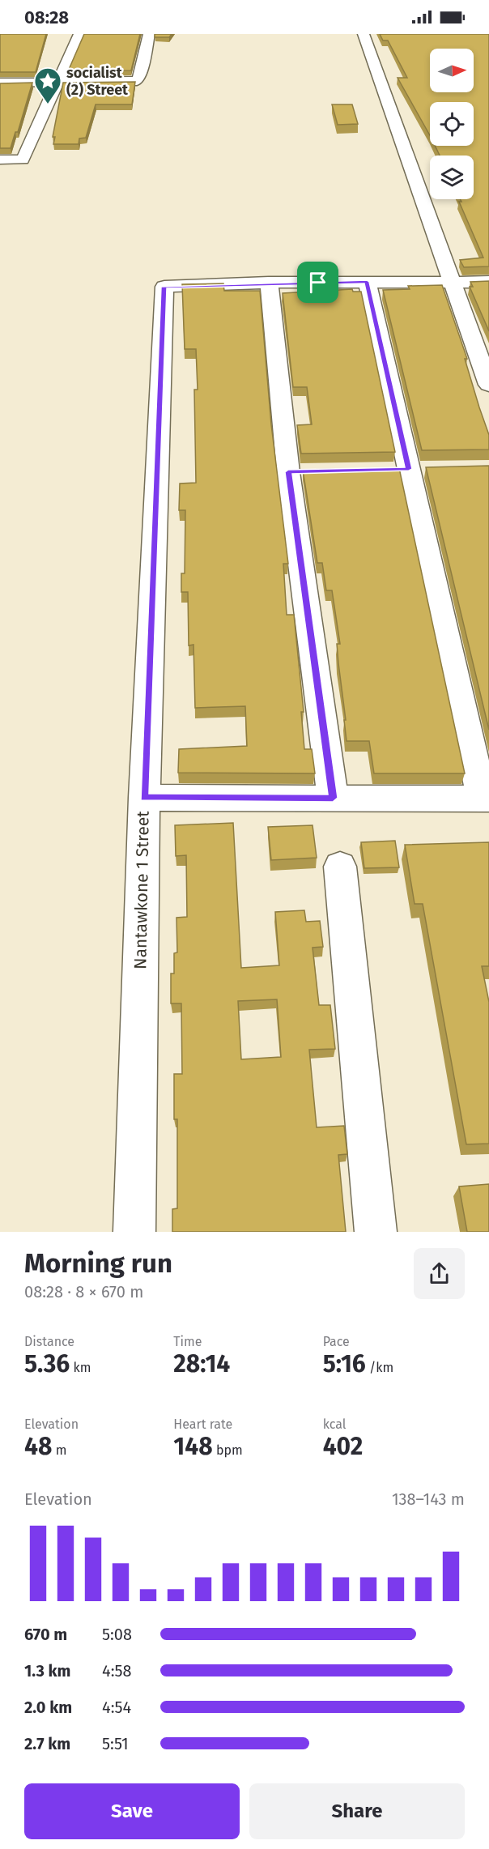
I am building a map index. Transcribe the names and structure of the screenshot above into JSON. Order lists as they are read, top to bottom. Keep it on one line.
{"streets":{"street":["Nantawkone 1 Street"]},"places":{"place":["socialist (2) Street"]},"north":"right","page":{"status":"08:28","heading":["Morning run","08:28 · 8 × 670 m"],"stats":[["Distance","5.36 km"],["Time","28:14"],["Pace","5:16 /km"],["Elevation","48 m"],["Heart rate","148 bpm"],["kcal","402"]],"chart":["Elevation","138–143 m"],"list":[{"name":"670 m","note":"5:08"},{"name":"1.3 km","note":"4:58"},{"name":"2.0 km","note":"4:54"},{"name":"2.7 km","note":"5:51"}],"buttons":["Save","Share"]}}
